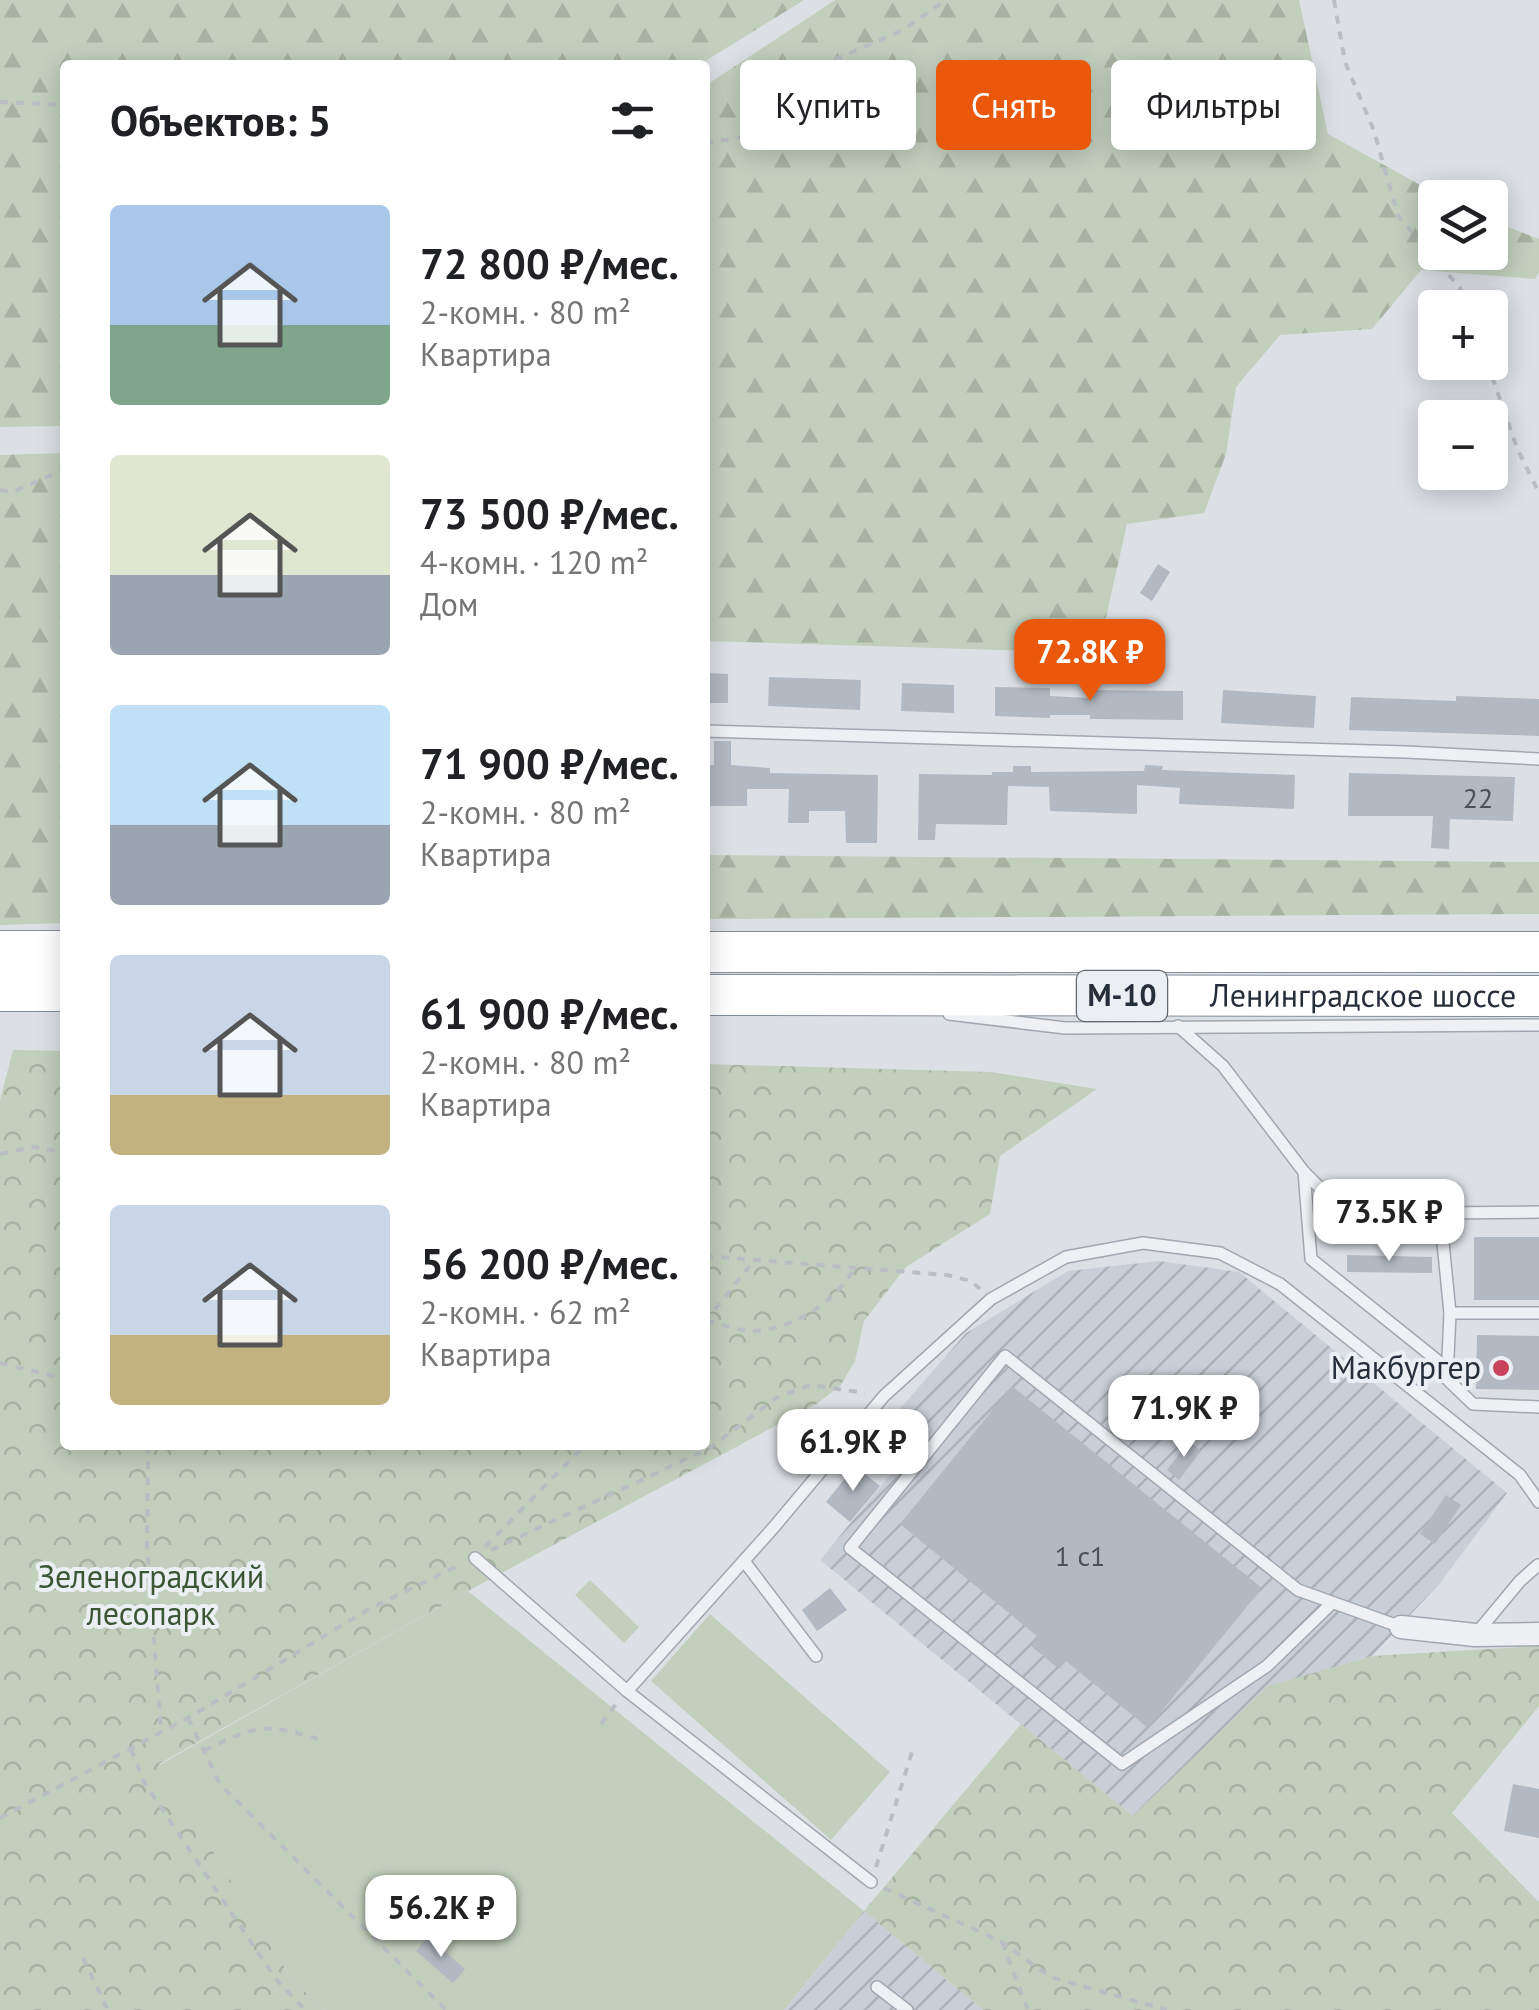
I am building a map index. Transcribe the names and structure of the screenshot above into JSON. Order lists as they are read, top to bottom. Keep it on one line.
{"streets":{"highway":["М-10","Ленинградское шоссе"]},"parks":["Зеленоградский лесопарк"],"places":["Макбургер"],"house_numbers":["22","1 с1"],"page":{"chip":["Купить","Снять","Фильтры"],"heading":"Объектов: 5","map_buttons":["+","−"],"list":[{"name":"72 800 ₽/мес.","note":"2-комн. · 80 m² · Квартира"},{"name":"73 500 ₽/мес.","note":"4-комн. · 120 m² · Дом"},{"name":"71 900 ₽/мес.","note":"2-комн. · 80 m² · Квартира"},{"name":"61 900 ₽/мес.","note":"2-комн. · 80 m² · Квартира"},{"name":"56 200 ₽/мес.","note":"2-комн. · 62 m² · Квартира"}],"price":["72.8K ₽","73.5K ₽","71.9K ₽","61.9K ₽","56.2K ₽"]}}
